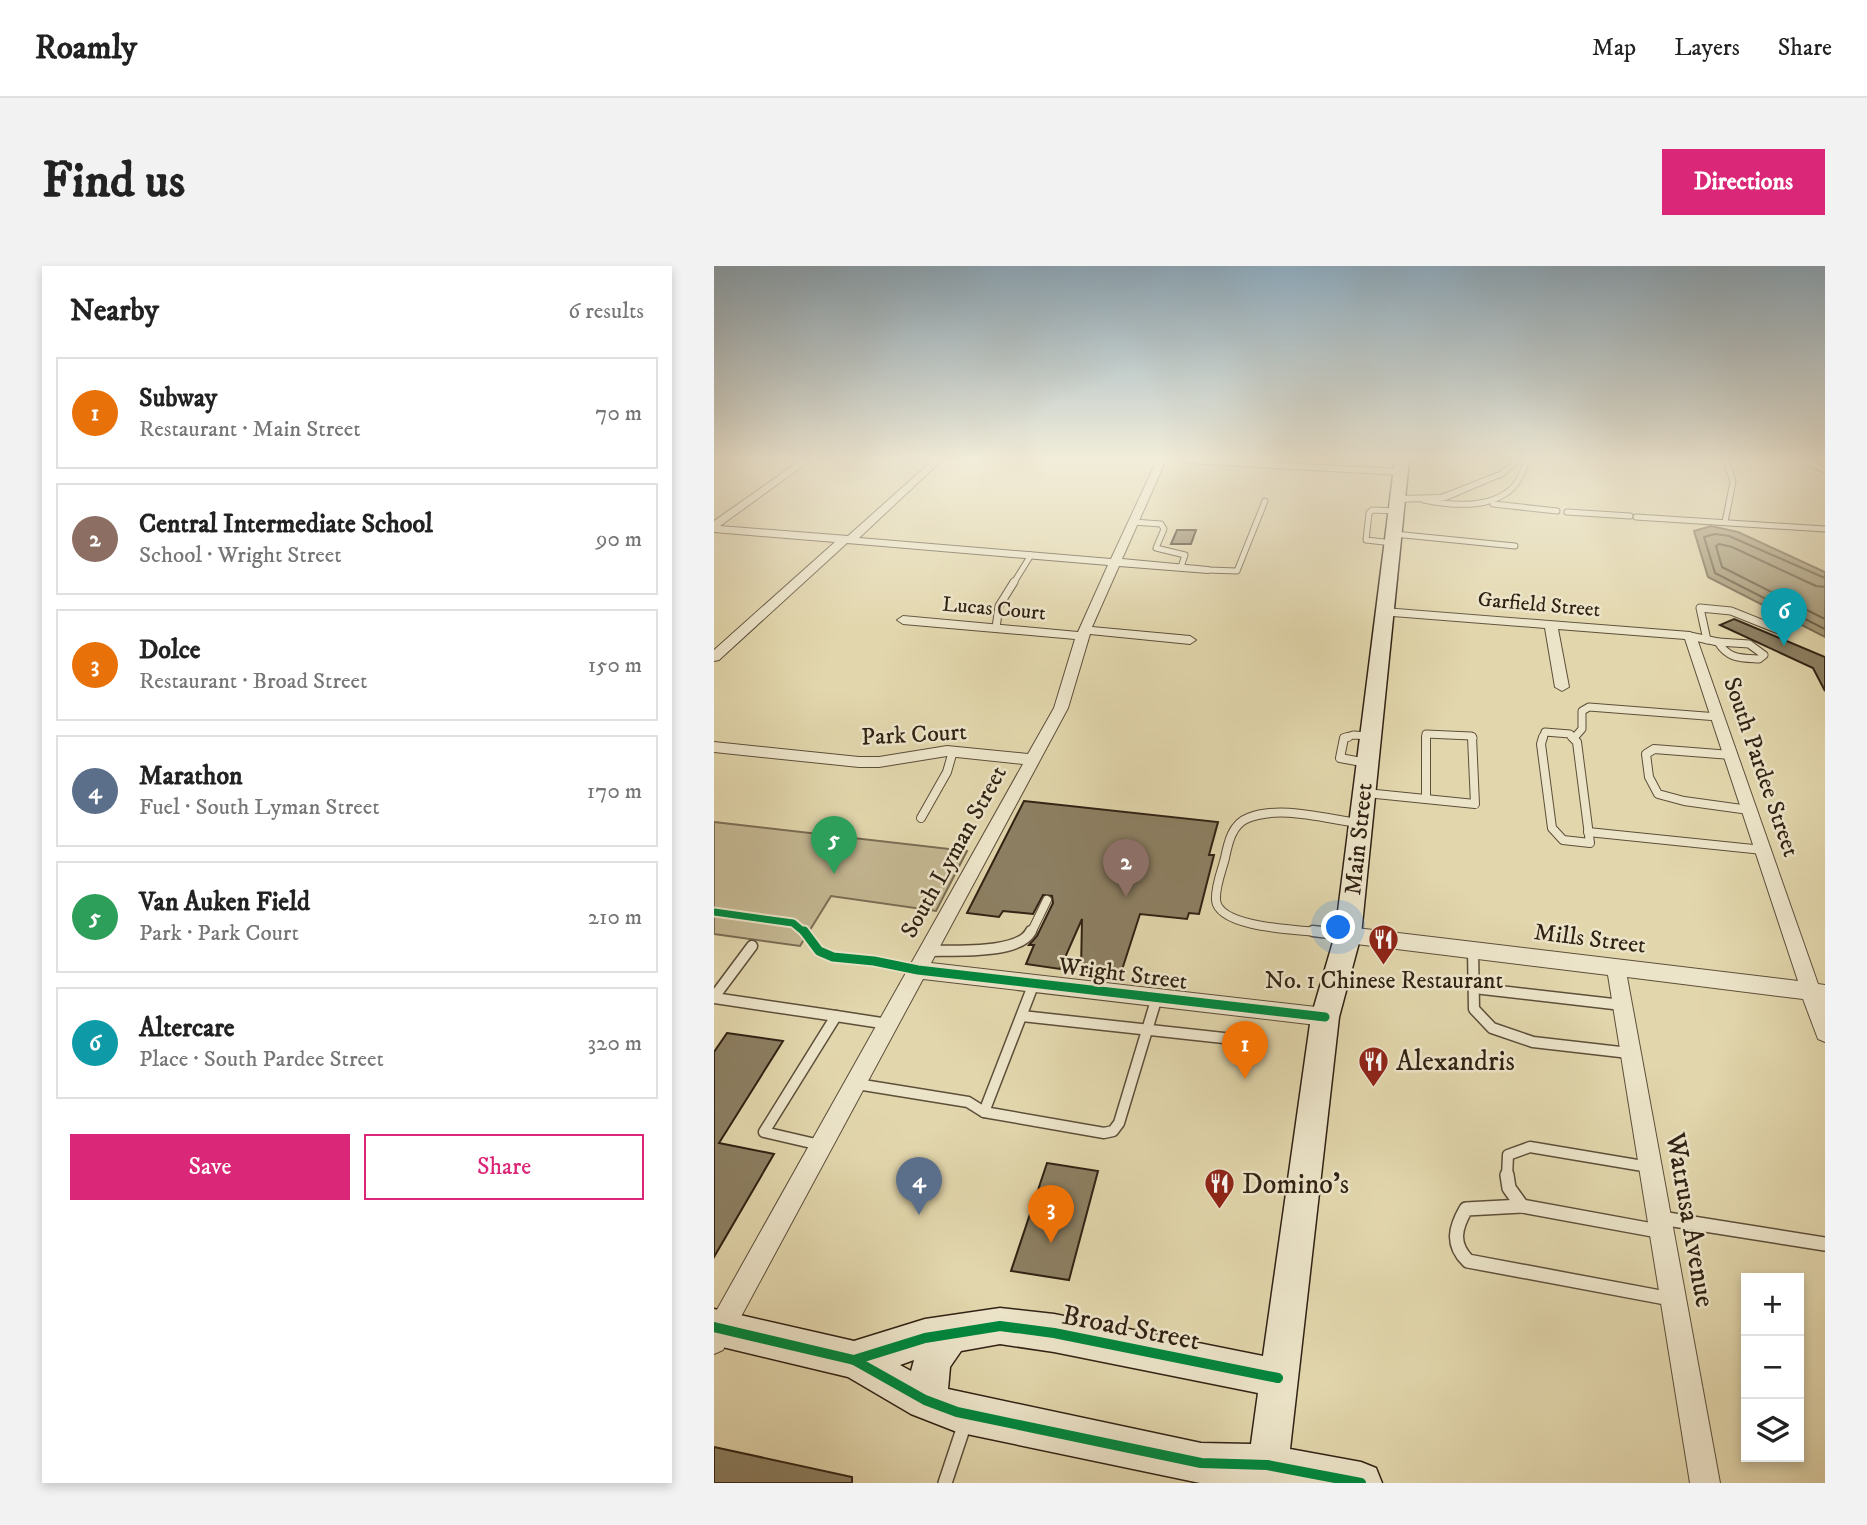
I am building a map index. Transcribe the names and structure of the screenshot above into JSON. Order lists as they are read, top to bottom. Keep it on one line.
{"streets":{"main road":["Main Street","Broad Street"],"street":["Garfield Street","Lucas Court","Park Court","South Pardee Street","South Lyman Street","Mills Street","Wright Street","Watrusa Avenue"]},"crossings":[["Garfield Street","South Pardee Street"],["Garfield Street","Main Street"],["Lucas Court","South Lyman Street"],["Park Court","South Lyman Street"],["South Pardee Street","Mills Street"],["Main Street","Mills Street"],["Main Street","Wright Street"],["Main Street","Broad Street"],["South Lyman Street","Wright Street"],["Mills Street","Watrusa Avenue"]],"places":{"restaurant":["No. 1 Chinese Restaurant","Alexandris","Domino's"]},"page":{"header":"Roamly","nav":["Map","Layers","Share"],"buttons":["Directions",["Save","Share"]],"title":"Find us","heading":["Nearby","6 results"],"list":[{"mark":"1","name":"Subway","note":"Restaurant · Main Street","value":"70 m"},{"mark":"2","name":"Central Intermediate School","note":"School · Wright Street","value":"90 m"},{"mark":"3","name":"Dolce","note":"Restaurant · Broad Street","value":"150 m"},{"mark":"4","name":"Marathon","note":"Fuel · South Lyman Street","value":"170 m"},{"mark":"5","name":"Van Auken Field","note":"Park · Park Court","value":"210 m"},{"mark":"6","name":"Altercare","note":"Place · South Pardee Street","value":"320 m"}],"pins":["6","5","2","1","4","3"],"map_buttons":["+","−"]}}
